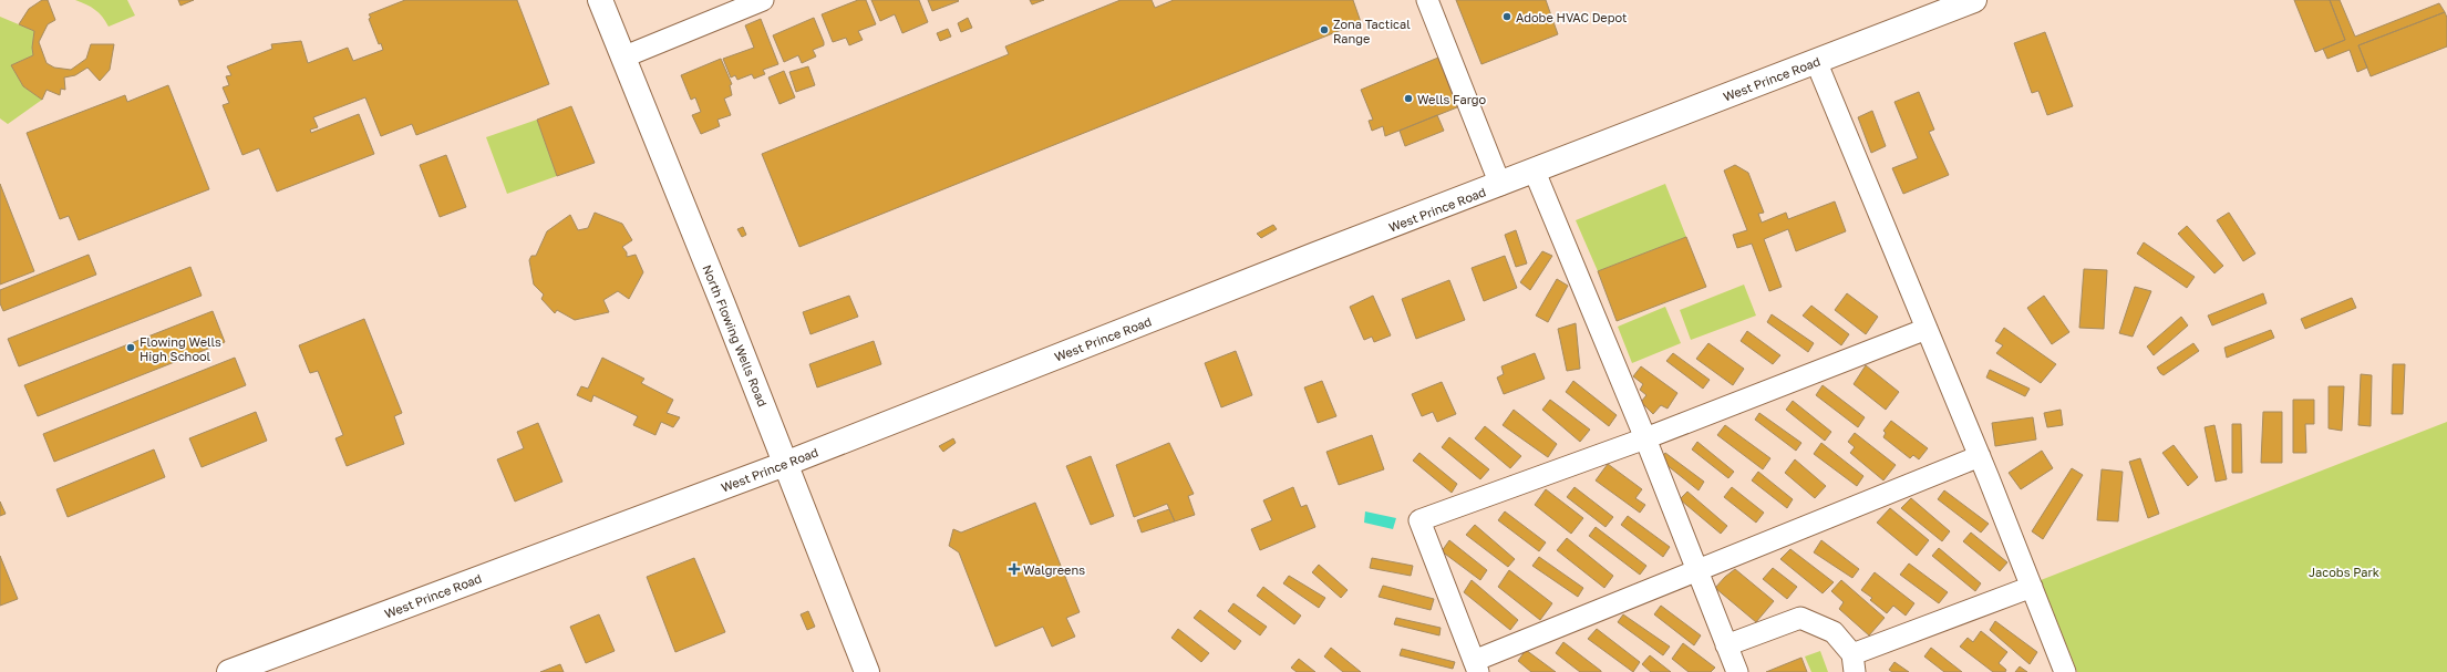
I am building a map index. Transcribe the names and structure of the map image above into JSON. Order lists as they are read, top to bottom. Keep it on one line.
{"streets":{"main road":["West Prince Road","North Flowing Wells Road"]},"crossings":[["West Prince Road","North Flowing Wells Road"]],"parks":["Jacobs Park"],"places":{"other":["Adobe HVAC Depot","Zona Tactical Range","Wells Fargo","Flowing Wells High School"],"health":["Walgreens"]}}
